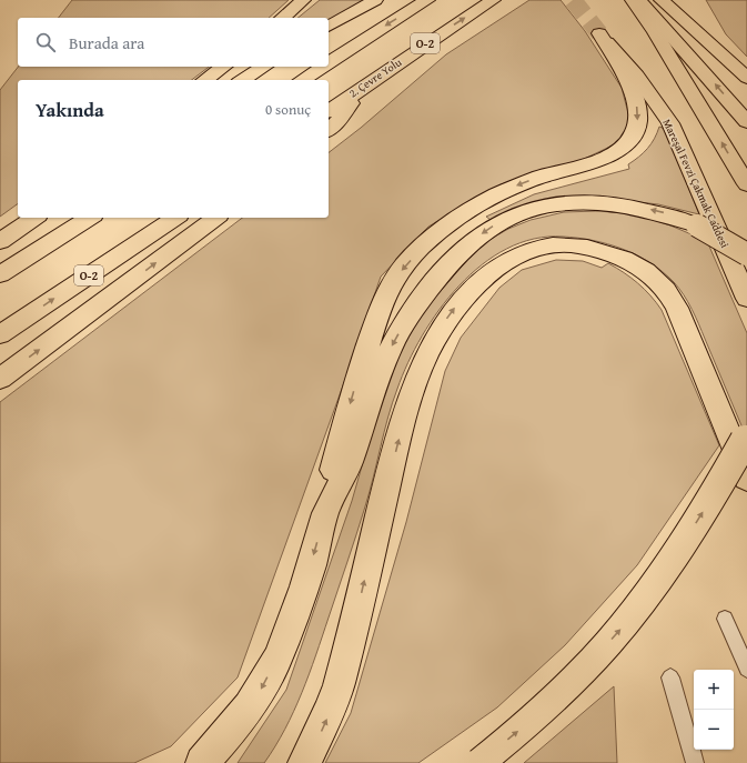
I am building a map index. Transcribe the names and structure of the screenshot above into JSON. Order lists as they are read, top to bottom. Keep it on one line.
{"streets":{"main road":["O-2","2. Çevre Yolu","Mareşal Fevzi Çakmak Caddesi"]},"page":{"search":"Burada ara","heading":["Yakında","0 sonuç"],"map_buttons":["+","−"]}}
